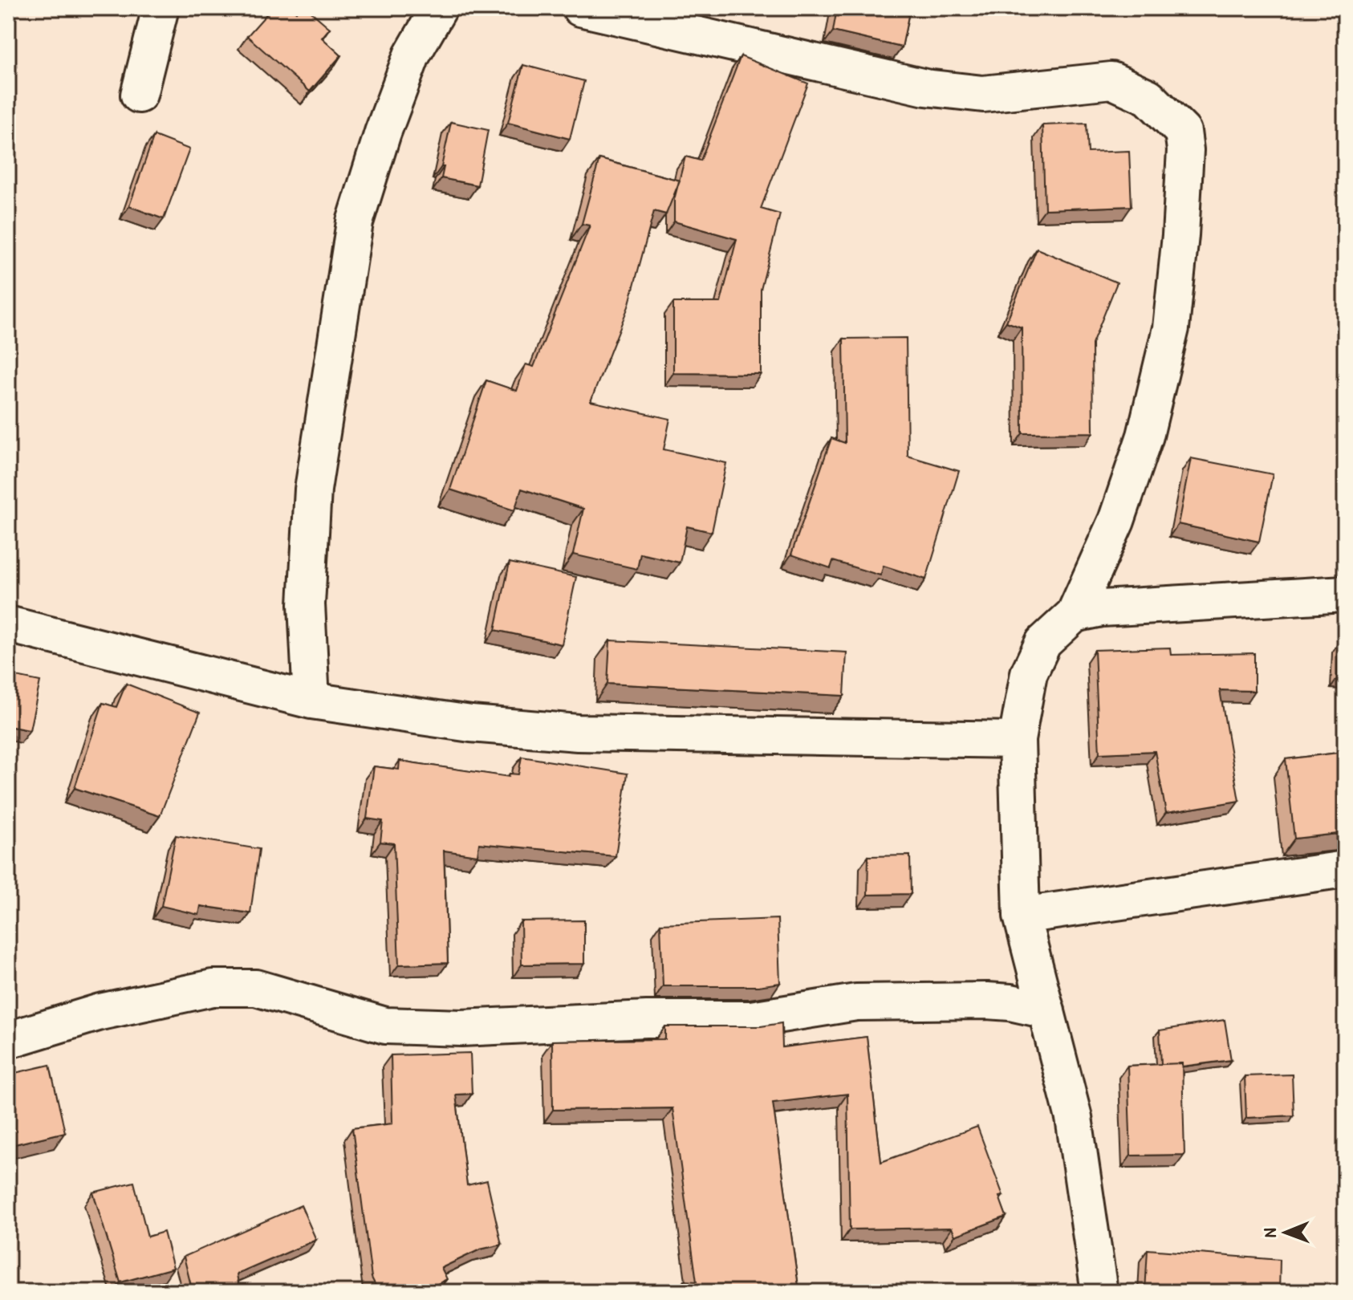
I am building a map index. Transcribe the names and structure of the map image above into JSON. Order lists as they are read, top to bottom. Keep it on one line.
{"north":"left"}
